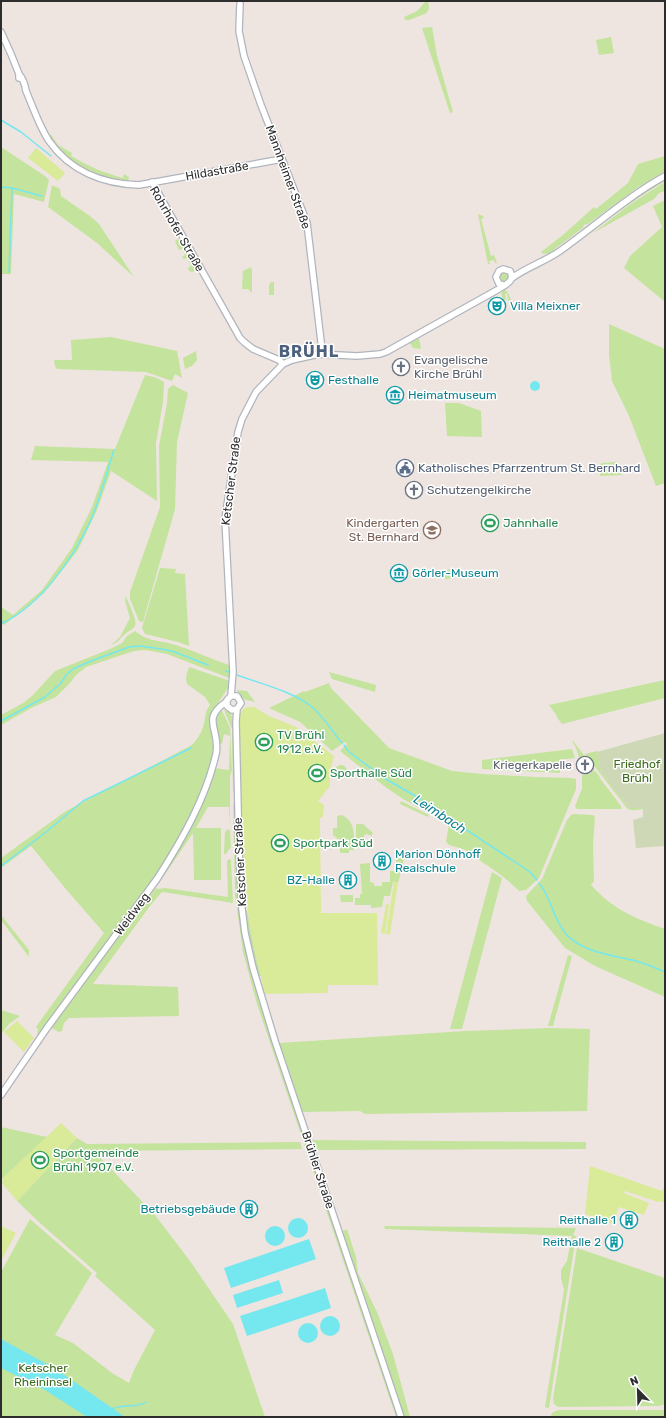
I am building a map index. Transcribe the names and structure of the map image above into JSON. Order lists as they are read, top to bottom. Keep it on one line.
{"streets":{"main road":["Hildastraße","Mannheimer Straße","Rohrhofer Straße","Ketscher Straße","Weidweg","Brühler Straße"]},"crossings":[["Hildastraße","Mannheimer Straße"],["Hildastraße","Rohrhofer Straße"],["Mannheimer Straße","Ketscher Straße"],["Rohrhofer Straße","Ketscher Straße"],["Ketscher Straße","Weidweg"],["Ketscher Straße","Brühler Straße"]],"districts":["BRÜHL"],"water":["Leimbach"],"parks":["Friedhof Brühl","Ketscher Rheininsel"],"places":{"theatre":["Villa Meixner","Festhalle"],"church":["Evangelische Kirche Brühl","Schutzengelkirche","Kriegerkapelle"],"museum":["Heimatmuseum","Görler-Museum"],"public building":["Katholisches Pfarrzentrum St. Bernhard"],"sports":["Jahnhalle","TV Brühl 1912 e.V.","Sporthalle Süd","Sportpark Süd","Sportgemeinde Brühl 1907 e.V."],"school or university":["Kindergarten St. Bernhard"],"building":["Marion Dönhoff Realschule","BZ-Halle","Betriebsgebäude","Reithalle 1","Reithalle 2"]},"north":"top left"}
